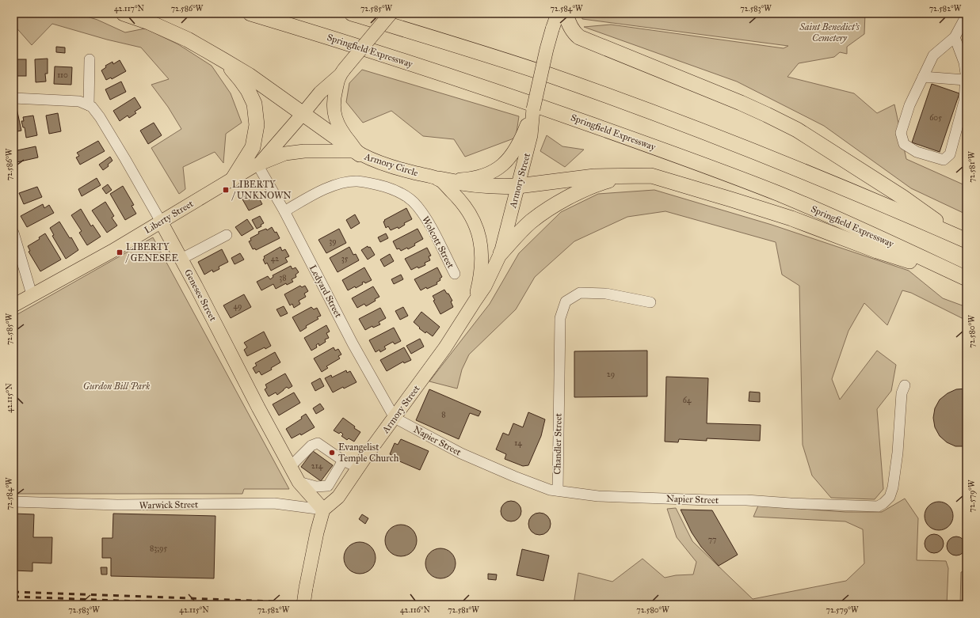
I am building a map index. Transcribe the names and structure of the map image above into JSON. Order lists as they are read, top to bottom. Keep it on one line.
{"streets":{"highway":["Springfield Expressway"],"main road":["Armory Circle","Armory Street","Liberty Street","Genesee Street"],"street":["Wolcott Street","Ledyard Street","Napier Street","Chandler Street","Warwick Street"]},"crossings":[["Armory Circle","Armory Street"],["Armory Circle","Liberty Street"],["Armory Street","Ledyard Street"],["Armory Street","Genesee Street"],["Armory Street","Napier Street"],["Armory Street","Warwick Street"],["Liberty Street","Ledyard Street"],["Liberty Street","Genesee Street"],["Wolcott Street","Ledyard Street"],["Ledyard Street","Napier Street"],["Genesee Street","Warwick Street"],["Napier Street","Chandler Street"]],"parks":["Saint Benedict's Cemetery","Gurdon Bill Park"],"places":{"transit":["LIBERTY / UNKNOWN","LIBERTY / GENESEE"],"other":["Evangelist Temple Church"]},"house_numbers":["110","605","39","42","35","38","49","29","64","8","14","214","77","83;95"],"coordinates":["42.117°N","72.586°W","72.585°W","72.584°W","72.583°W","72.582°W","72.581°W","72.580°W","42.115°N","72.579°W","42.116°N"]}
